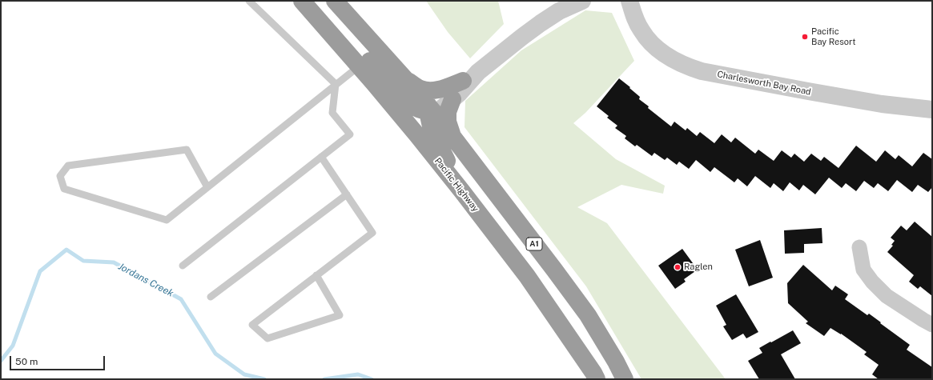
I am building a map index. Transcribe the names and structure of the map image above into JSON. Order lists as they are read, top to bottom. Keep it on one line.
{"streets":{"highway":["Pacific Highway","A1"],"street":["Charlesworth Bay Road"]},"water":["Jordans Creek"],"places":["Pacific Bay Resort","Raglen"],"scale_bar":"50 m"}
